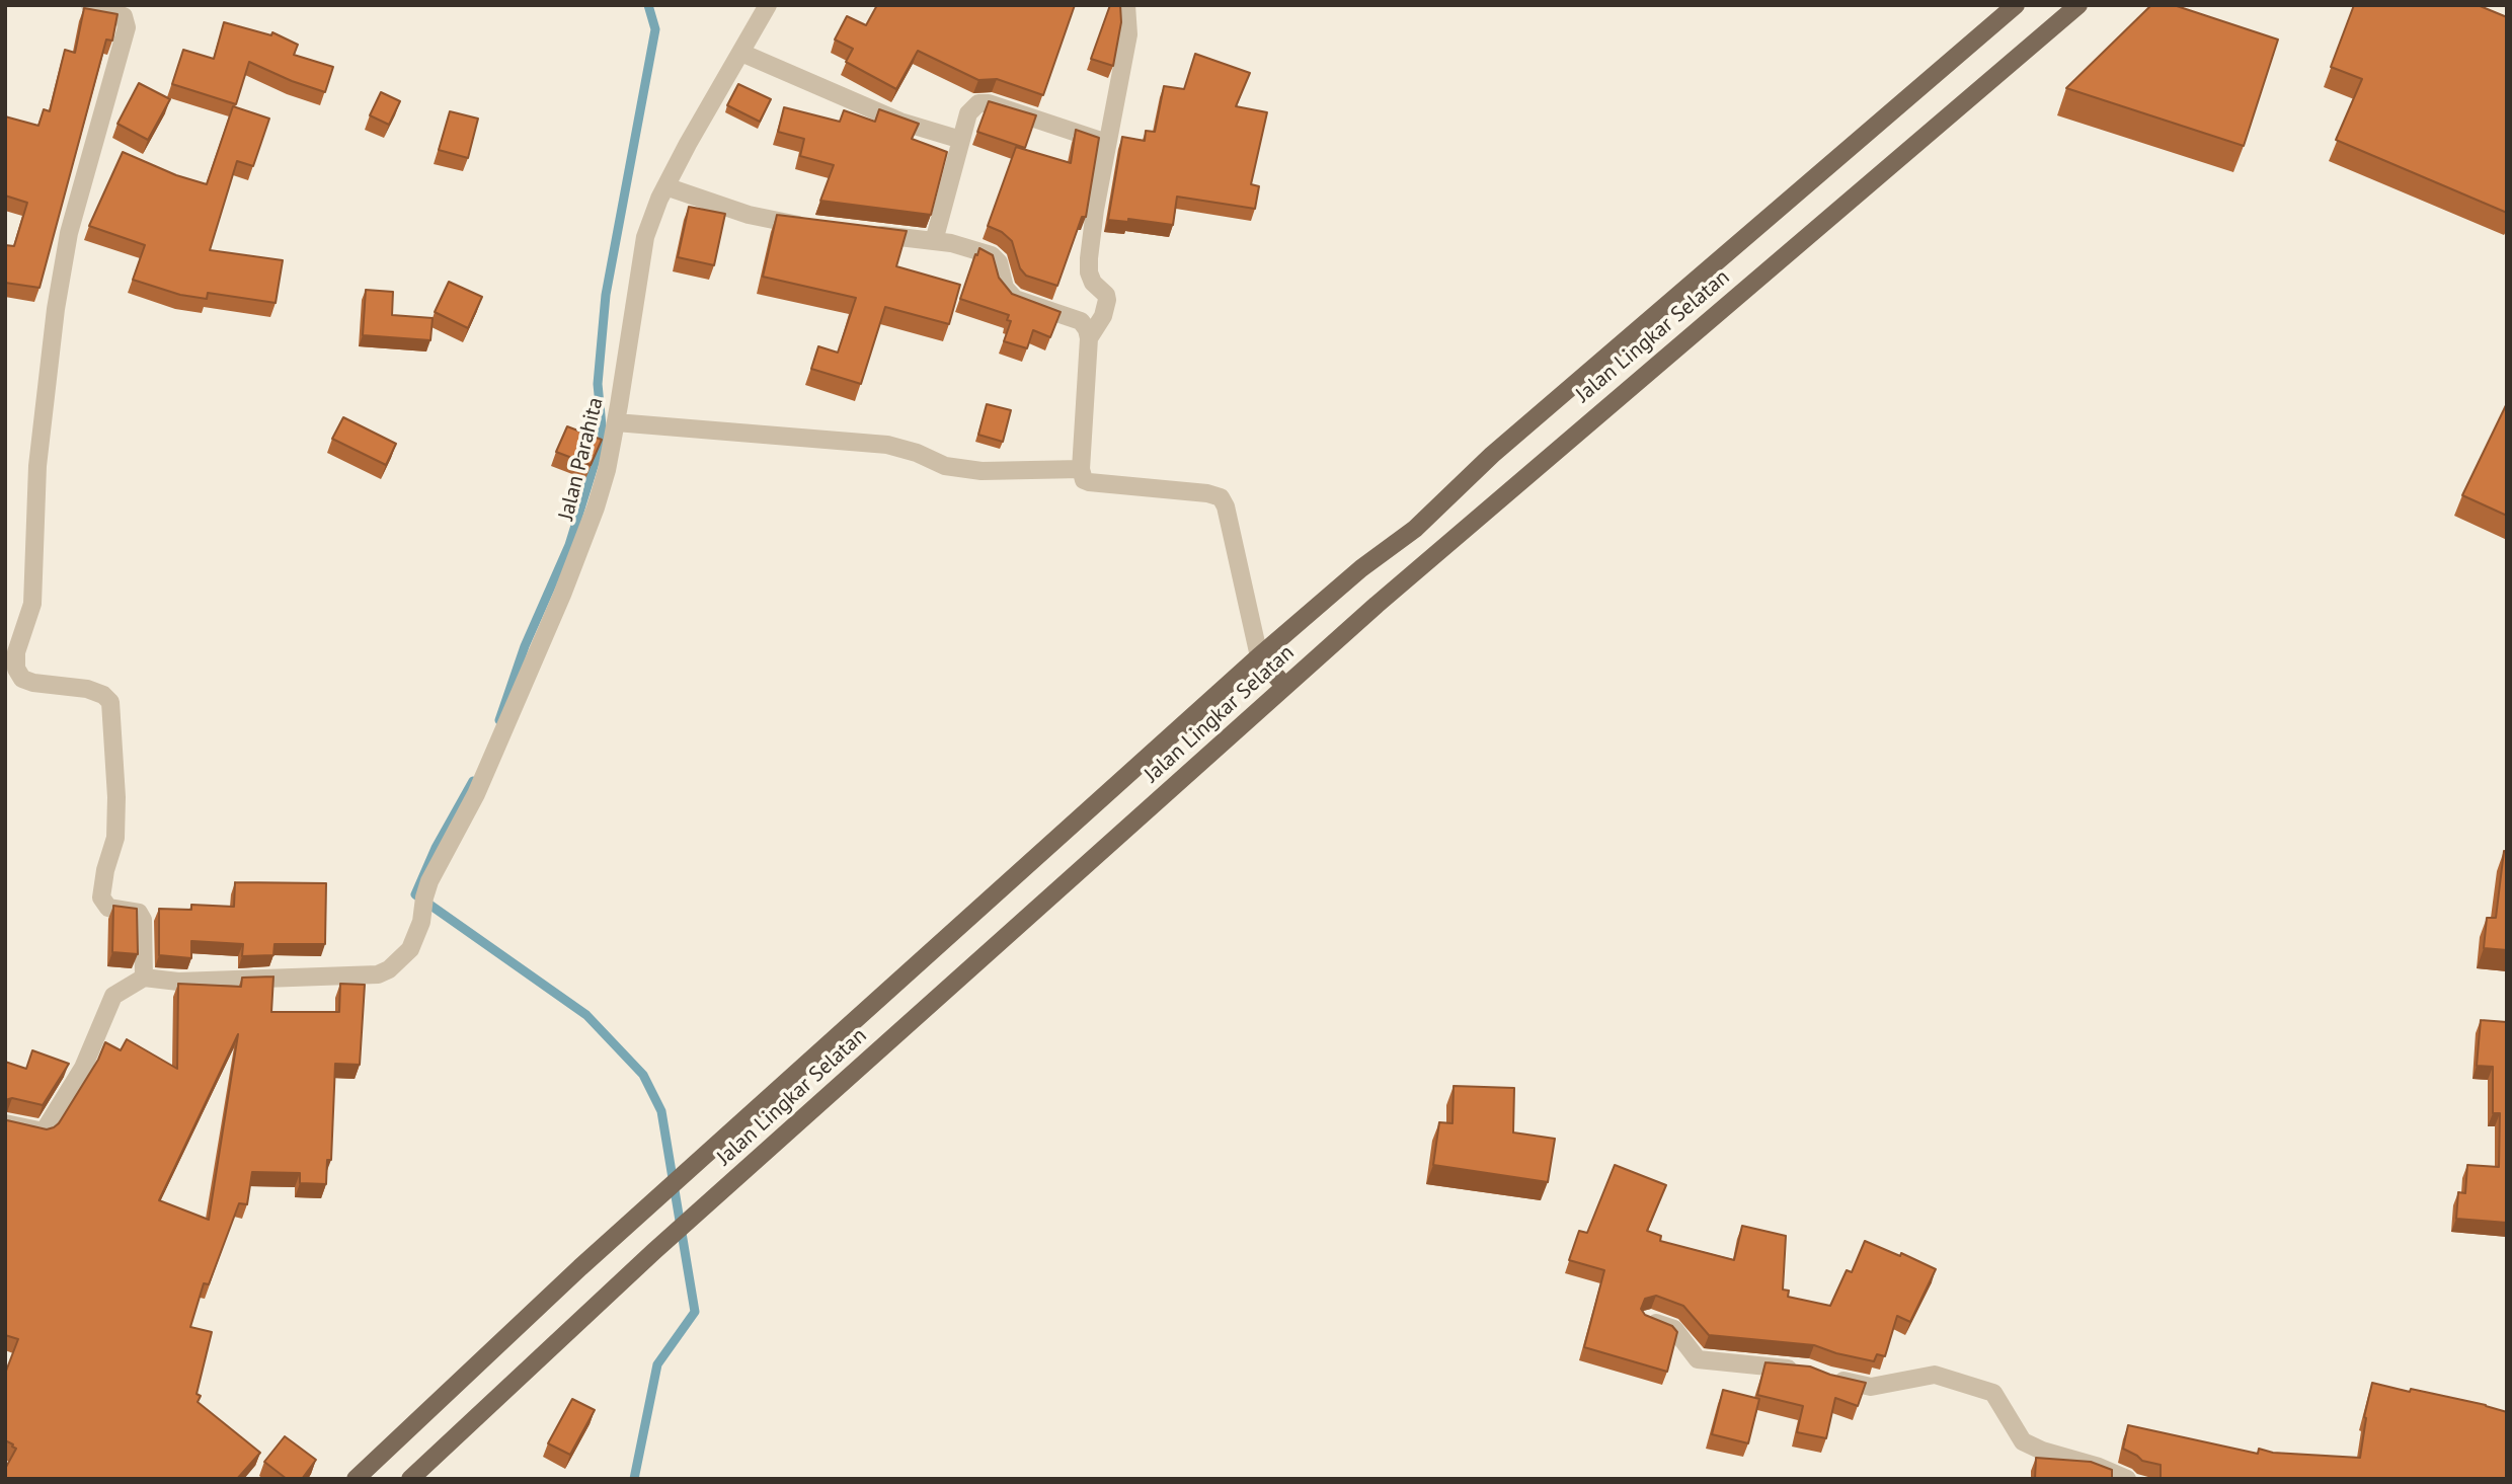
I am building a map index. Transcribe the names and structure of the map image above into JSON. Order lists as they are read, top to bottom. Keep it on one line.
{"streets":{"main road":["Jalan Lingkar Selatan"],"street":["Jalan Parahita"]}}
